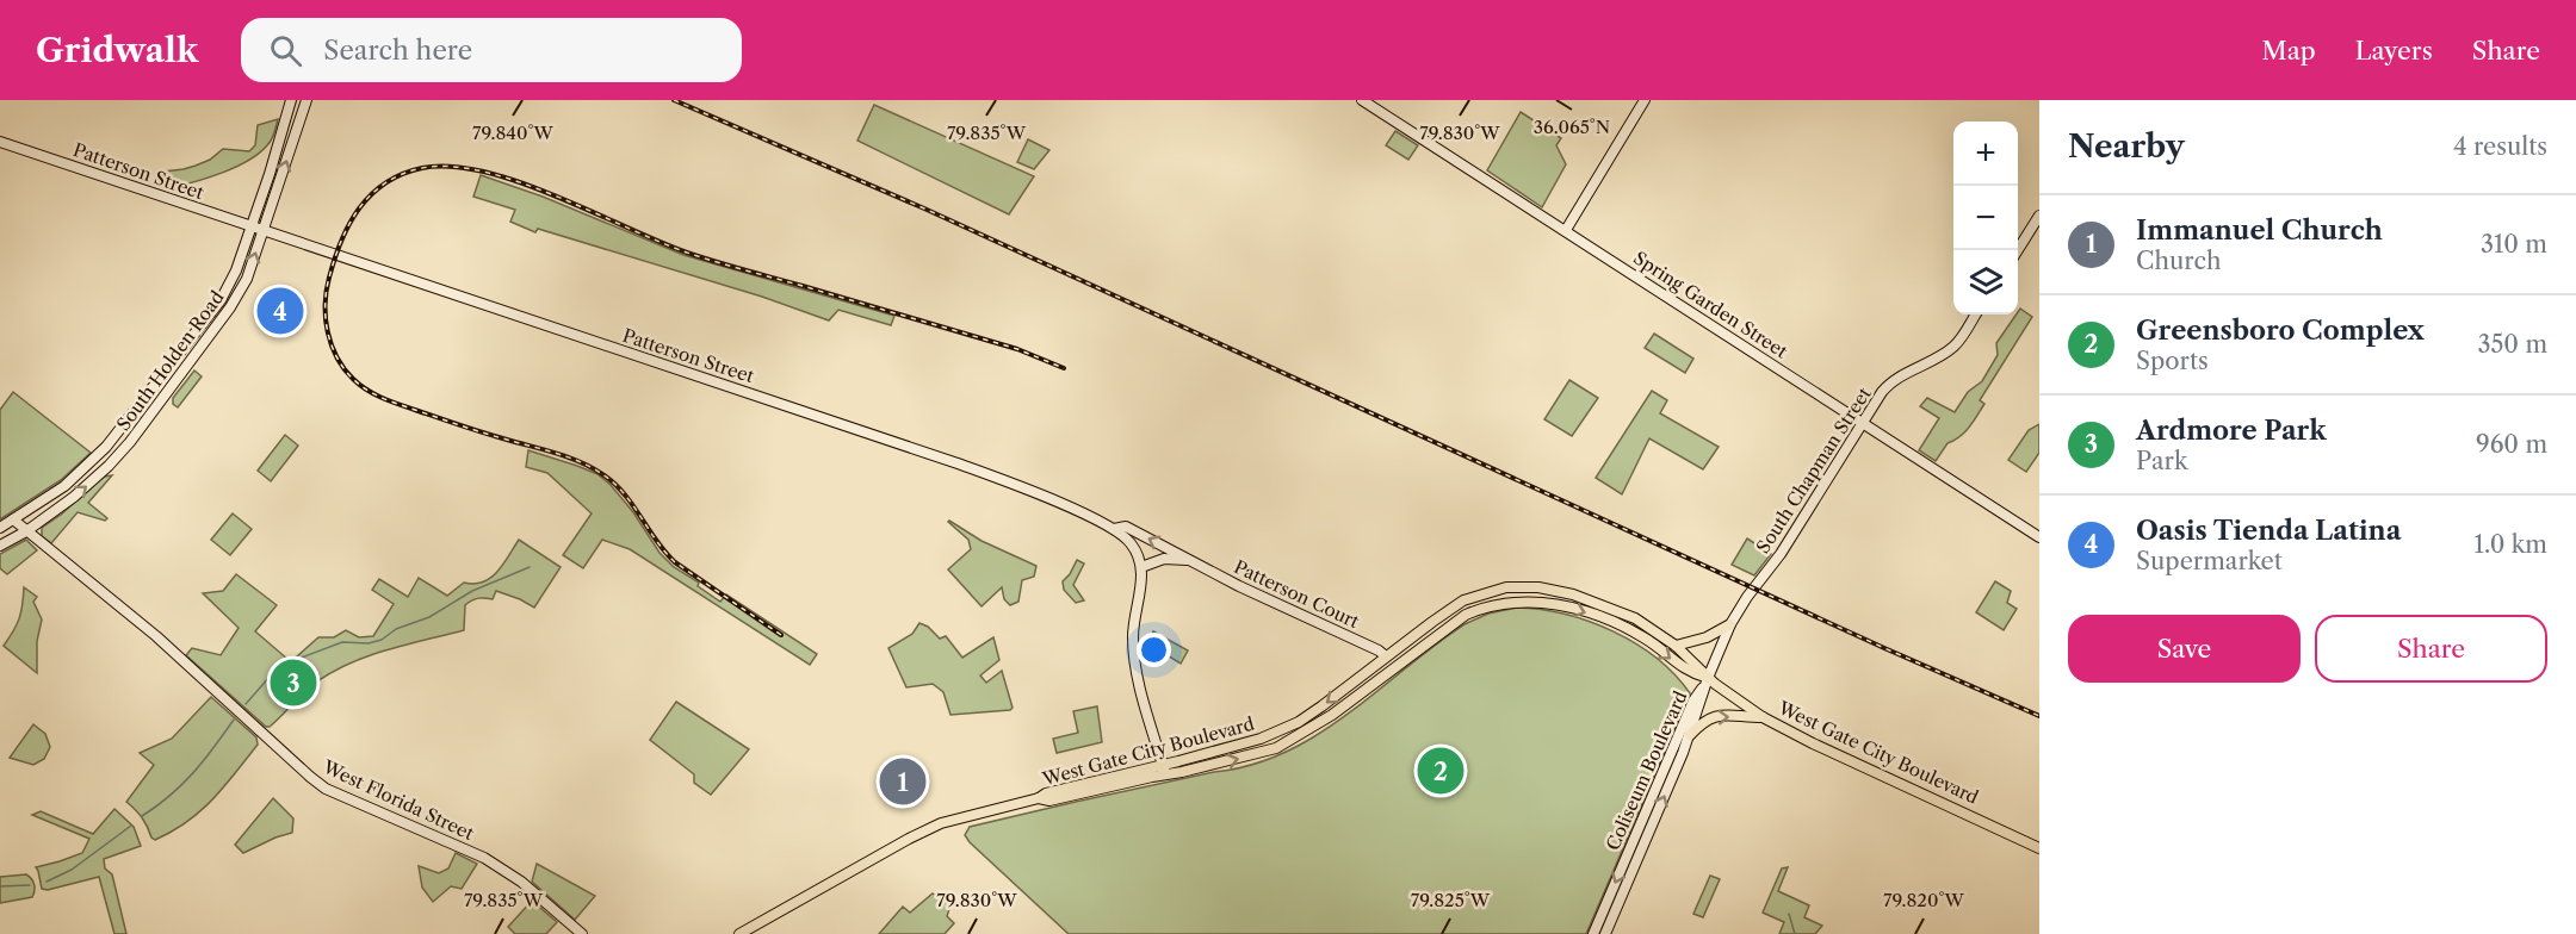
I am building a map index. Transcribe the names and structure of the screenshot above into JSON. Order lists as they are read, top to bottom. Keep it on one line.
{"streets":{"main road":["Patterson Street","Spring Garden Street","South Holden Road","South Chapman Street","Patterson Court","West Gate City Boulevard","Coliseum Boulevard","West Florida Street"]},"crossings":[["Patterson Street","South Holden Road"],["Patterson Street","Patterson Court"],["Spring Garden Street","South Chapman Street"],["South Holden Road","West Florida Street"],["South Chapman Street","West Gate City Boulevard"],["South Chapman Street","Coliseum Boulevard"],["Patterson Court","West Gate City Boulevard"],["West Gate City Boulevard","Coliseum Boulevard"]],"page":{"header":"Gridwalk","search":"Search here","nav":["Map","Layers","Share"],"heading":["Nearby","4 results"],"map_buttons":["+","−"],"list":[{"mark":"1","name":"Immanuel Church","note":"Church","value":"310 m"},{"mark":"2","name":"Greensboro Complex","note":"Sports","value":"350 m"},{"mark":"3","name":"Ardmore Park","note":"Park","value":"960 m"},{"mark":"4","name":"Oasis Tienda Latina","note":"Supermarket","value":"1.0 km"}],"pins":["4","3","2","1"],"buttons":["Save","Share"]},"coordinates":["36.065°N","79.840°W","79.835°W","79.830°W","79.825°W","79.820°W"]}
